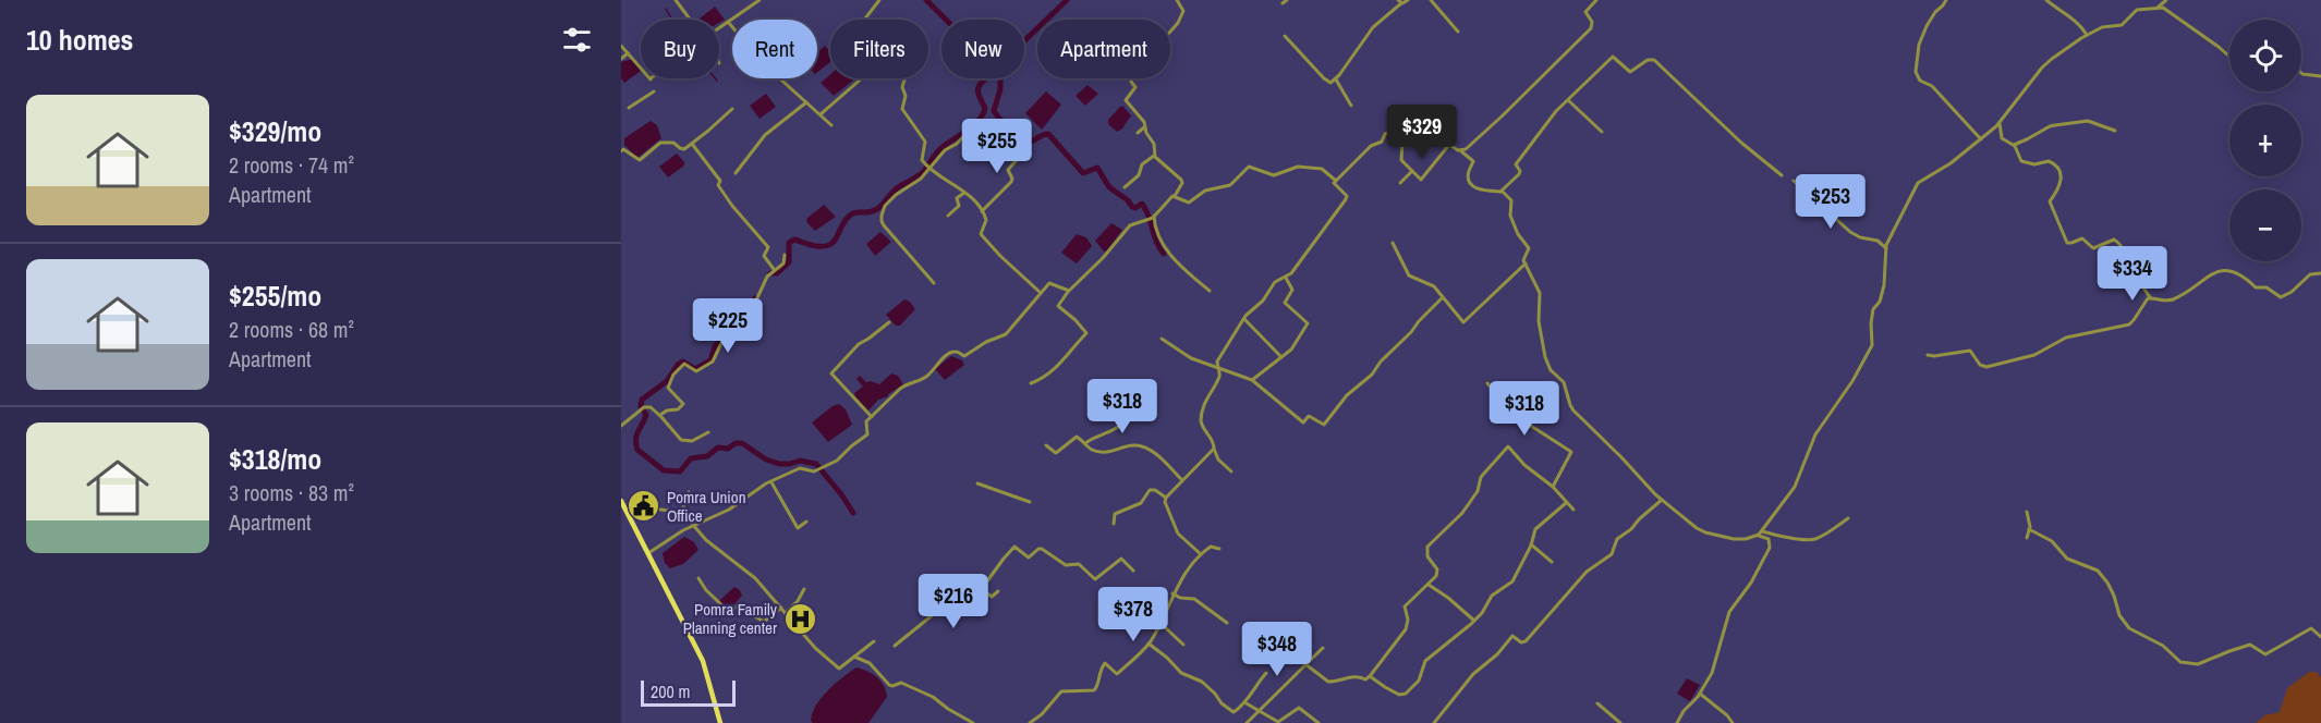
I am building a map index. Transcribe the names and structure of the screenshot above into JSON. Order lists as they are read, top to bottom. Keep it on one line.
{"places":{"public building":["Pomra Union Office"],"hospital":["Pomra Family Planning center"]},"scale_bar":"200 m","page":{"heading":"10 homes","map_buttons":["+","−"],"chip":["Buy","Rent","Filters","New","Apartment"],"list":[{"name":"$329/mo","note":"2 rooms · 74 m² · Apartment"},{"name":"$255/mo","note":"2 rooms · 68 m² · Apartment"},{"name":"$318/mo","note":"3 rooms · 83 m² · Apartment"}],"price":["$329","$255","$253","$334","$225","$318","$318","$216","$378","$348"],"scale":"200 m"}}
